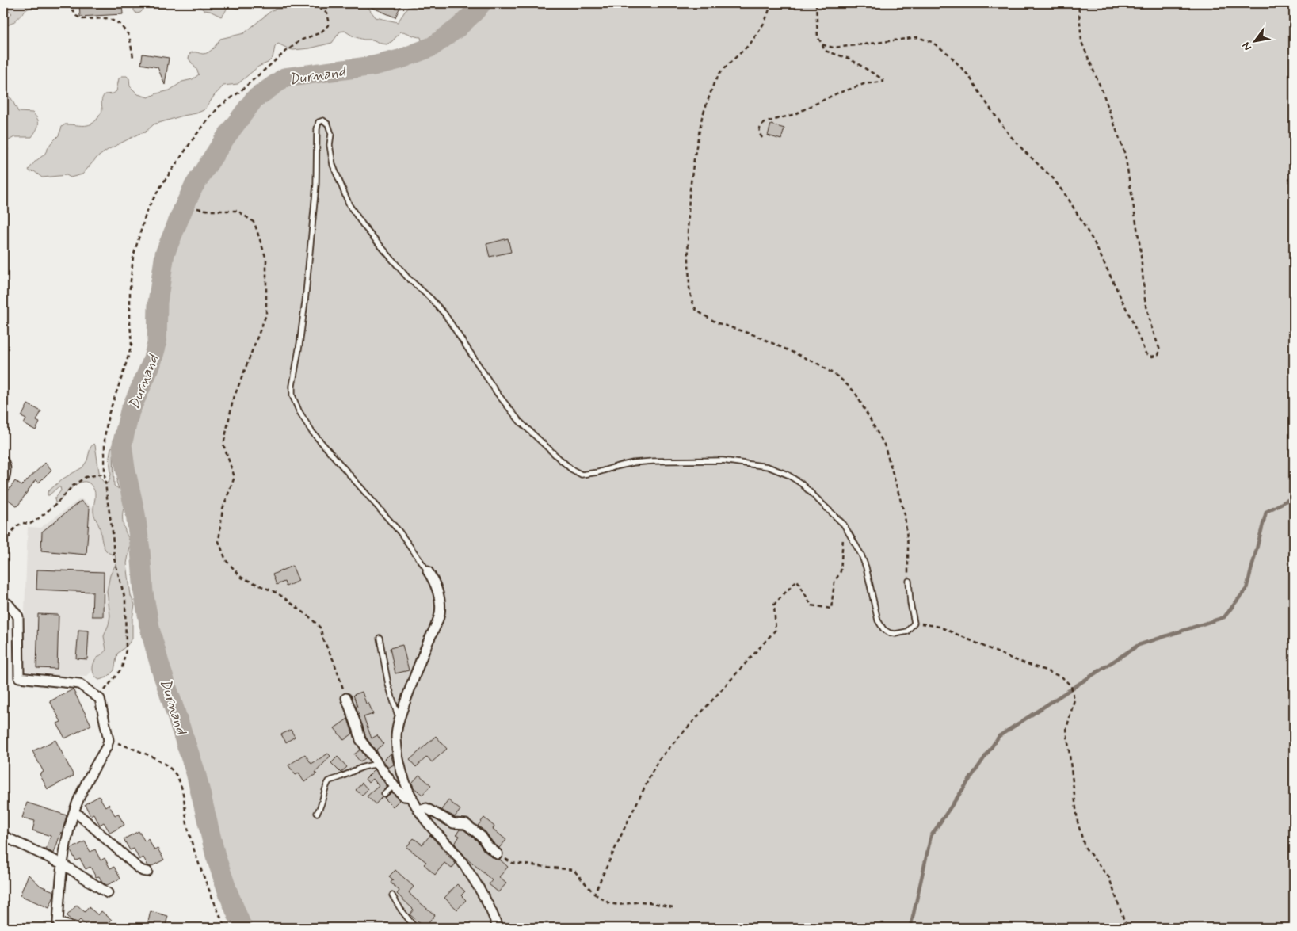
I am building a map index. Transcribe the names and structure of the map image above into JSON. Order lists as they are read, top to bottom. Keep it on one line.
{"water":["Durnand"],"north":"bottom left"}
